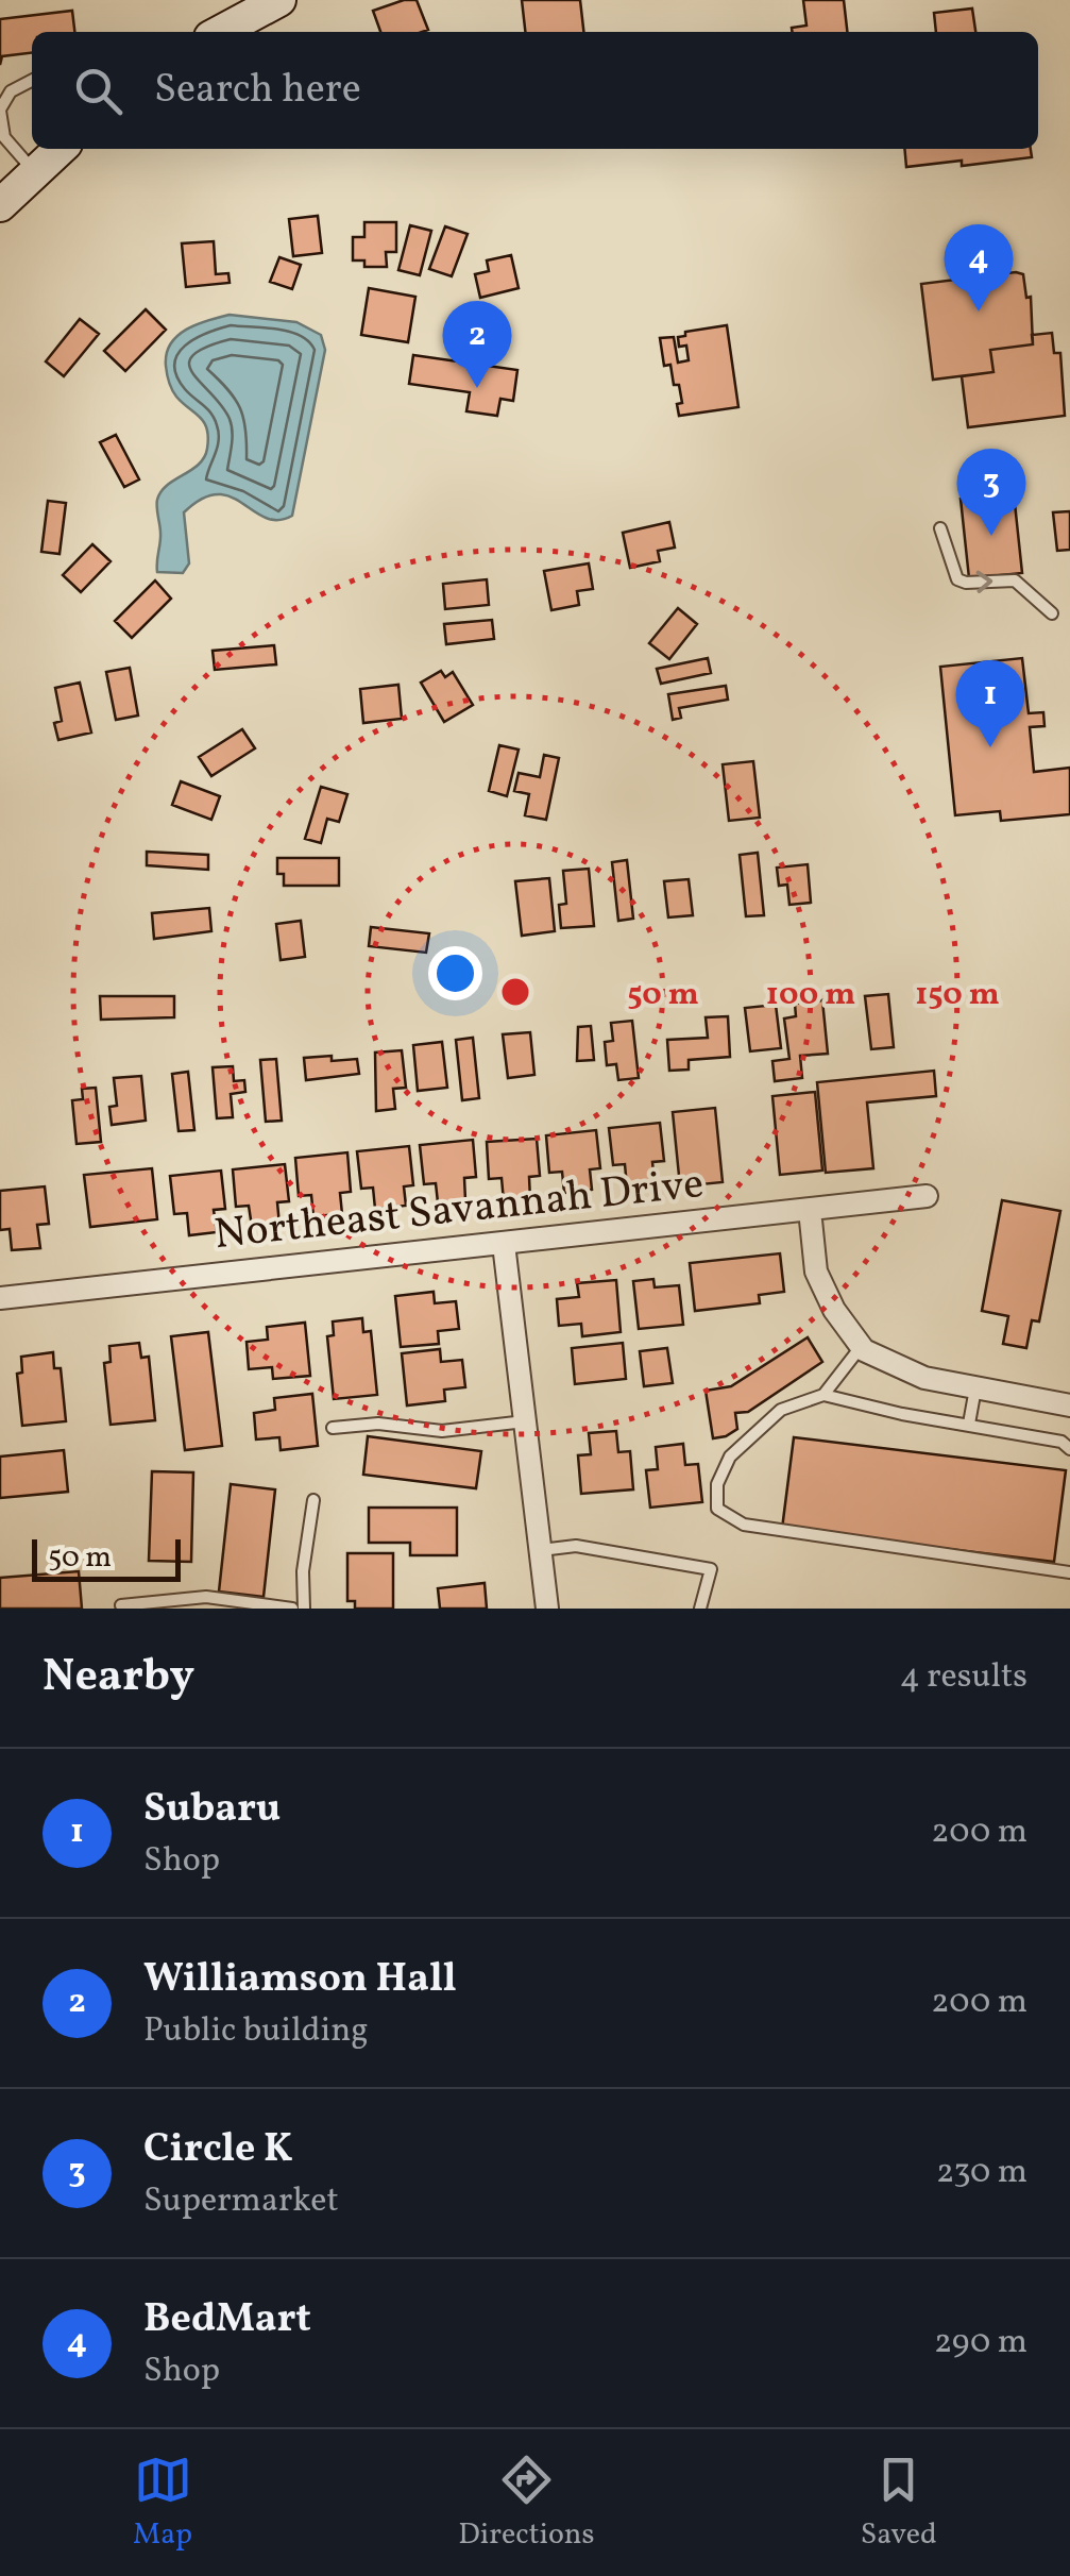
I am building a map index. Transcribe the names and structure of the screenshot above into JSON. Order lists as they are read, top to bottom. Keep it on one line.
{"streets":{"street":["Northeast Savannah Drive"]},"scale_bar":"50 m","page":{"search":"Search here","pins":["4","2","3","1"],"scale":"50 m","heading":["Nearby","4 results"],"list":[{"mark":"1","name":"Subaru","note":"Shop","value":"200 m"},{"mark":"2","name":"Williamson Hall","note":"Public building","value":"200 m"},{"mark":"3","name":"Circle K","note":"Supermarket","value":"230 m"},{"mark":"4","name":"BedMart","note":"Shop","value":"290 m"}],"nav":["Map","Directions","Saved"]},"rings":["50 m","100 m","150 m"]}
